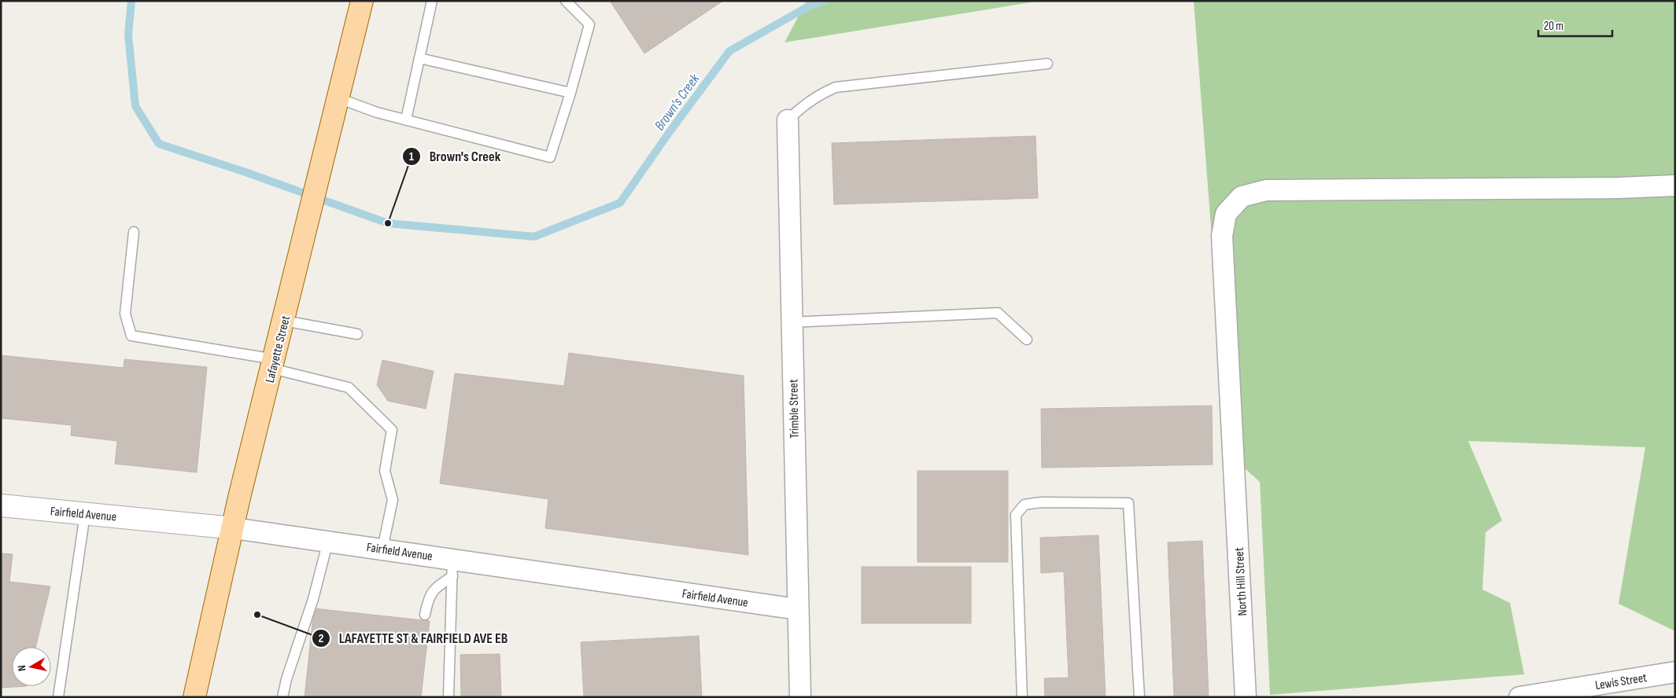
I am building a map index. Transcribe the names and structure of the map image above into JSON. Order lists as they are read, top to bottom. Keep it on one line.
{"streets":{"main road":["Lafayette Street"],"street":["Trimble Street","Fairfield Avenue","North Hill Street","Lewis Street"]},"crossings":[["Lafayette Street","Fairfield Avenue"],["Trimble Street","Fairfield Avenue"]],"water":["Brown's Creek"],"places":["Brown's Creek","LAFAYETTE ST & FAIRFIELD AVE EB"],"scale_bar":"20 m","north":"left"}
